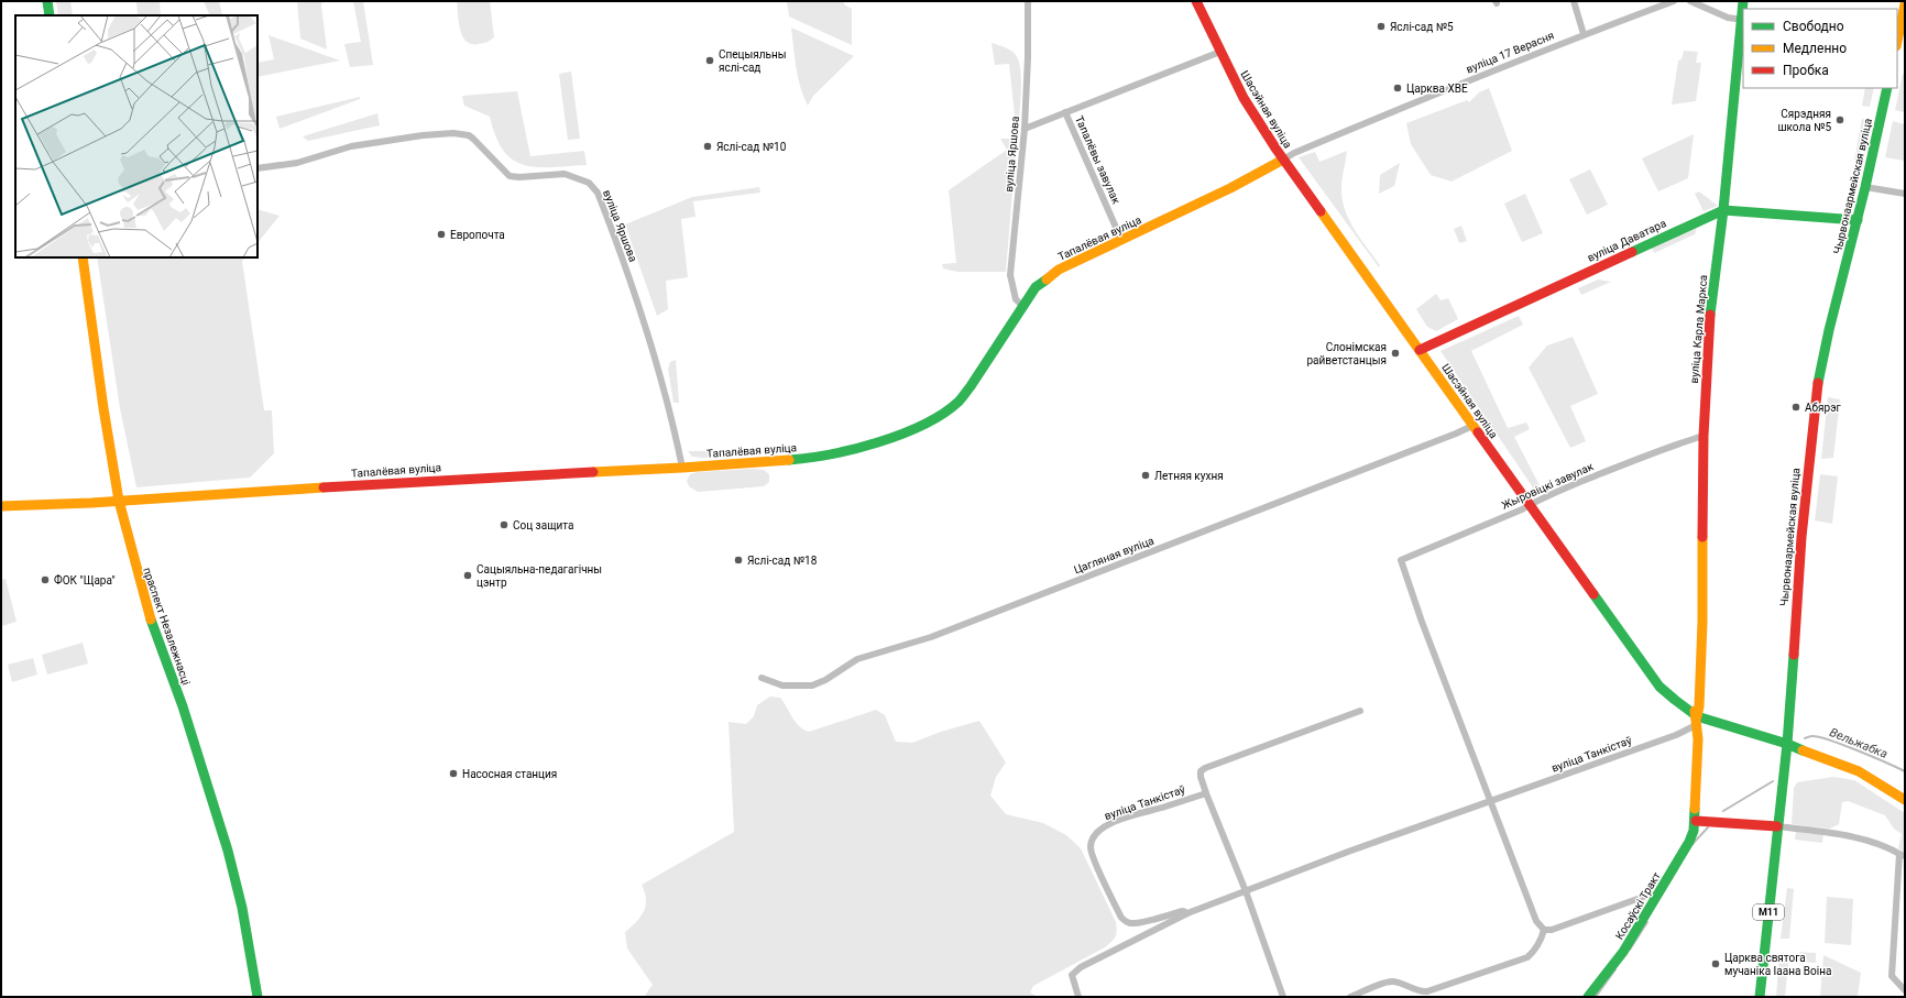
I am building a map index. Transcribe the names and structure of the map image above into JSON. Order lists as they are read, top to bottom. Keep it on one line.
{"streets":{"main road":["Шасэйная вуліца","Чырвонаармейская вуліца","Тапалёвая вуліца","вуліца Даватара","вуліца Карла Маркса","праспект Незалежнасці","Косаўскі Тракт","М11"],"street":["вуліца 17 Верасня","вуліца Яршова","Тапалёвы завулак","Жыровіцкі завулак","Цагляная вуліца","вуліца Танкістаў"]},"crossings":[["вуліца 17 Верасня","Шасэйная вуліца"],["вуліца 17 Верасня","Тапалёвая вуліца"],["Шасэйная вуліца","Чырвонаармейская вуліца"],["Шасэйная вуліца","Тапалёвая вуліца"],["Шасэйная вуліца","вуліца Даватара"],["Шасэйная вуліца","вуліца Карла Маркса"],["Шасэйная вуліца","Жыровіцкі завулак"],["Шасэйная вуліца","Цагляная вуліца"],["Шасэйная вуліца","вуліца Танкістаў"],["Шасэйная вуліца","Косаўскі Тракт"],["вуліца Яршова","Тапалёвая вуліца"],["Тапалёвы завулак","Тапалёвая вуліца"],["Чырвонаармейская вуліца","вуліца Даватара"],["Тапалёвая вуліца","праспект Незалежнасці"],["вуліца Даватара","вуліца Карла Маркса"],["вуліца Карла Маркса","Жыровіцкі завулак"],["вуліца Карла Маркса","вуліца Танкістаў"],["вуліца Карла Маркса","Косаўскі Тракт"],["Жыровіцкі завулак","вуліца Танкістаў"],["вуліца Танкістаў","Косаўскі Тракт"]],"water":["Вельжабка"],"places":["Яслі-сад №5","Спецыяльны яслі-сад","Царква ХВЕ","Сярэдняя школа №5","Яслі-сад №10","Европочта","Слонімская райветстанцыя","Абярэг","Летняя кухня","Соц защита","Яслі-сад №18","Сацыяльна-педагагічны цэнтр","ФОК \"Щара\"","Насосная станция","Царква святога мучаніка Іаана Воіна"],"legend":["Свободно","Медленно","Пробка"]}
